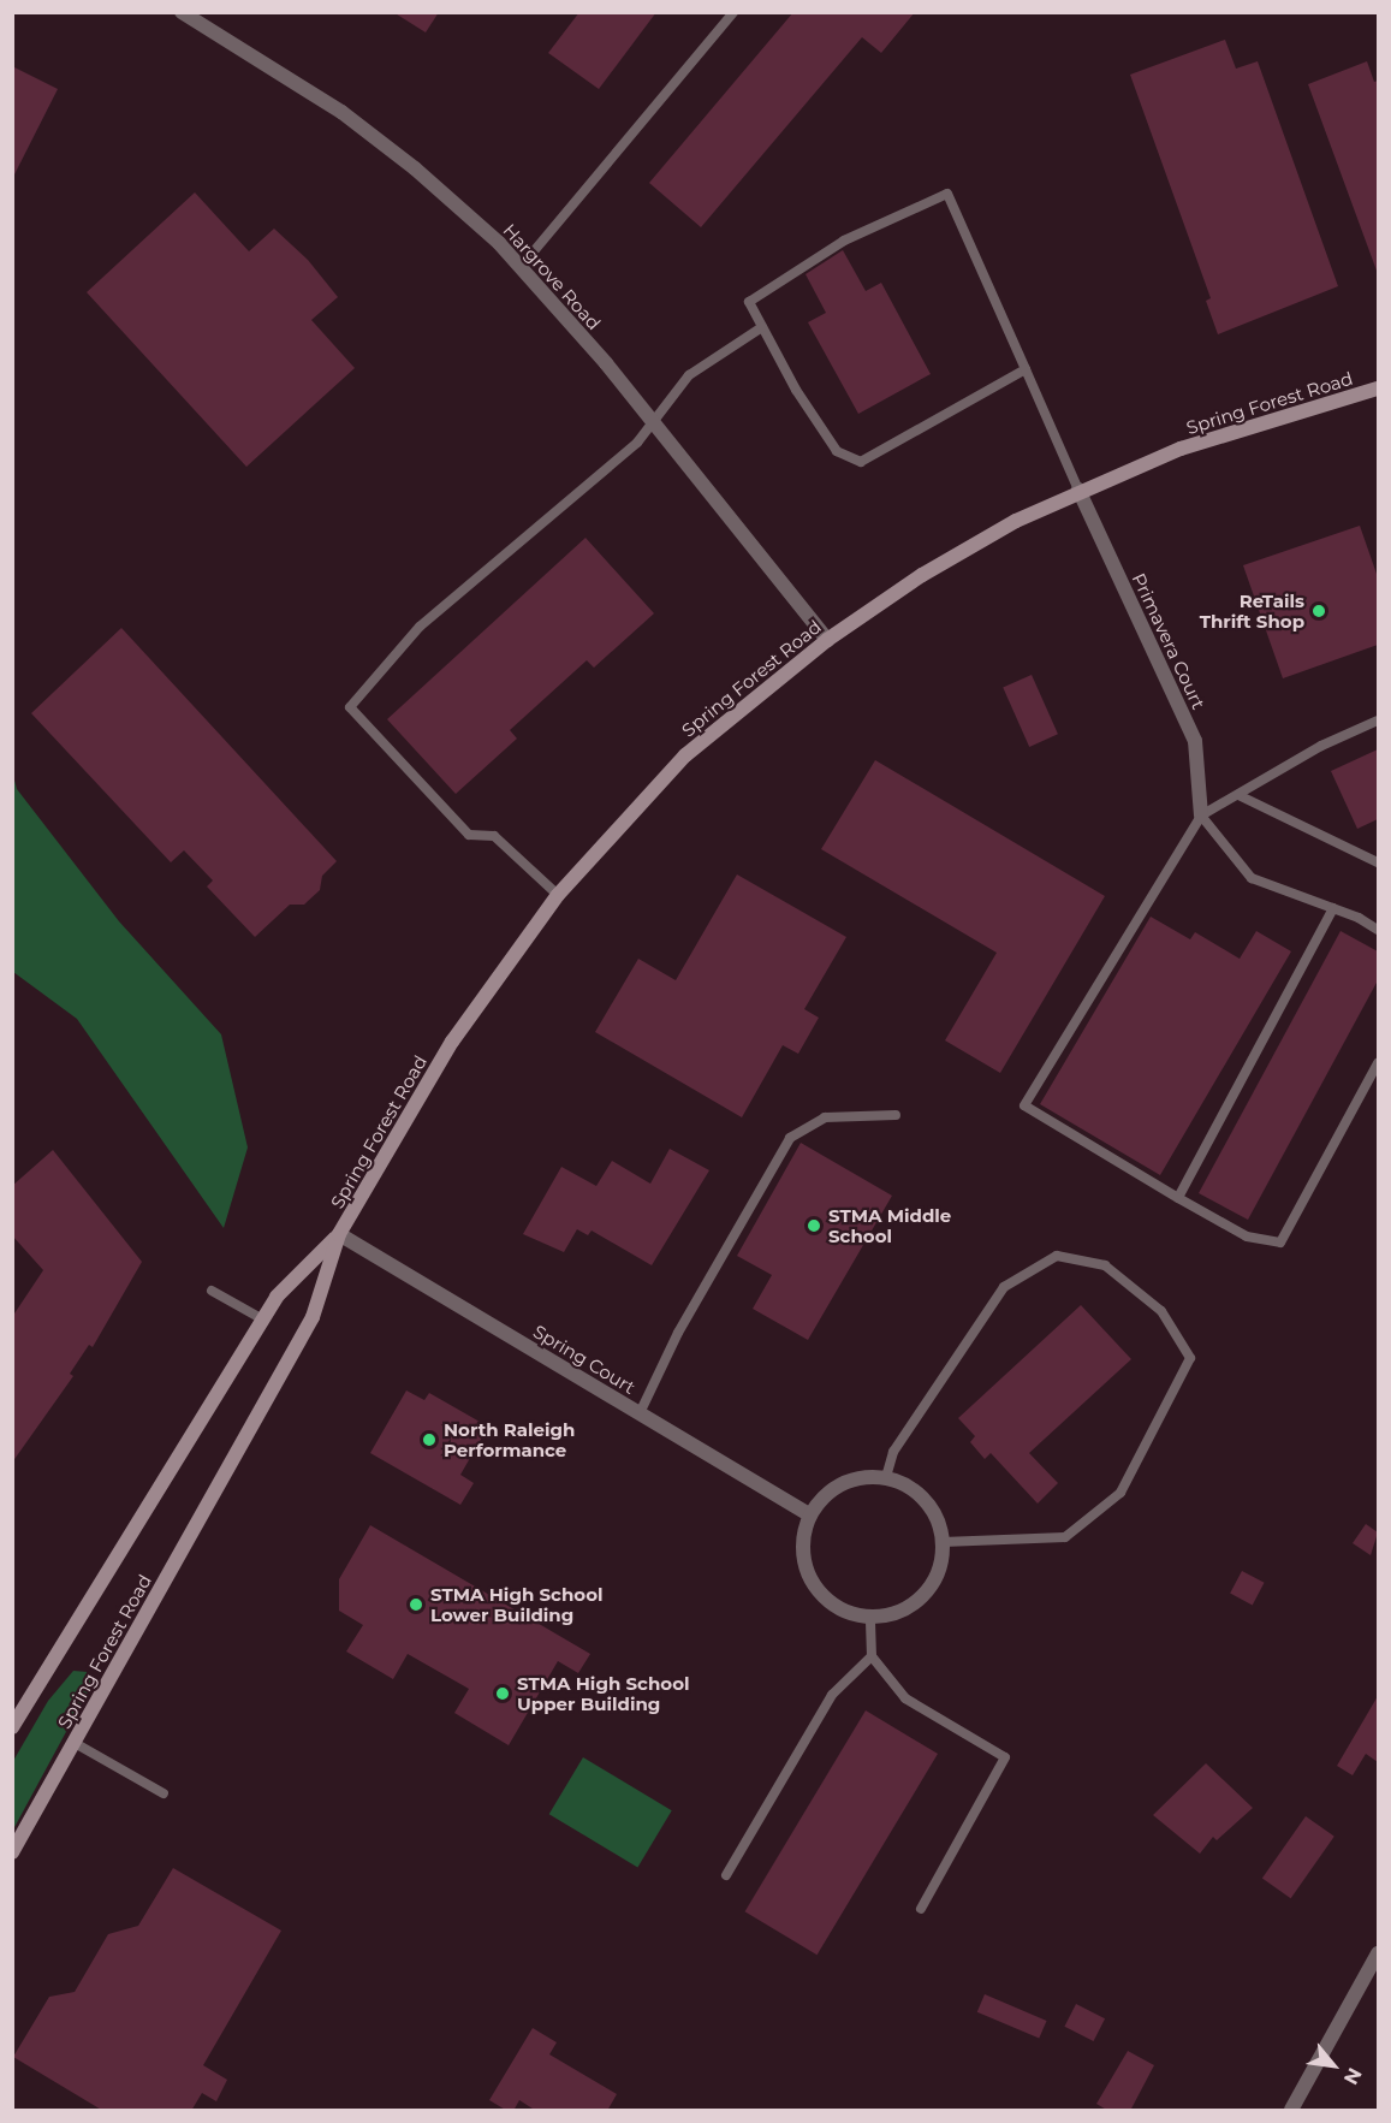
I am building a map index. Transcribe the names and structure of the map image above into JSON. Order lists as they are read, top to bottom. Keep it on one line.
{"streets":{"main road":["Spring Forest Road"],"street":["Hargrove Road","Primavera Court","Spring Court"]},"crossings":[["Hargrove Road","Spring Forest Road"],["Spring Forest Road","Primavera Court"],["Spring Forest Road","Spring Court"]],"places":["ReTails Thrift Shop","STMA Middle School","North Raleigh Performance","STMA High School Lower Building","STMA High School Upper Building"],"north":"bottom right"}
